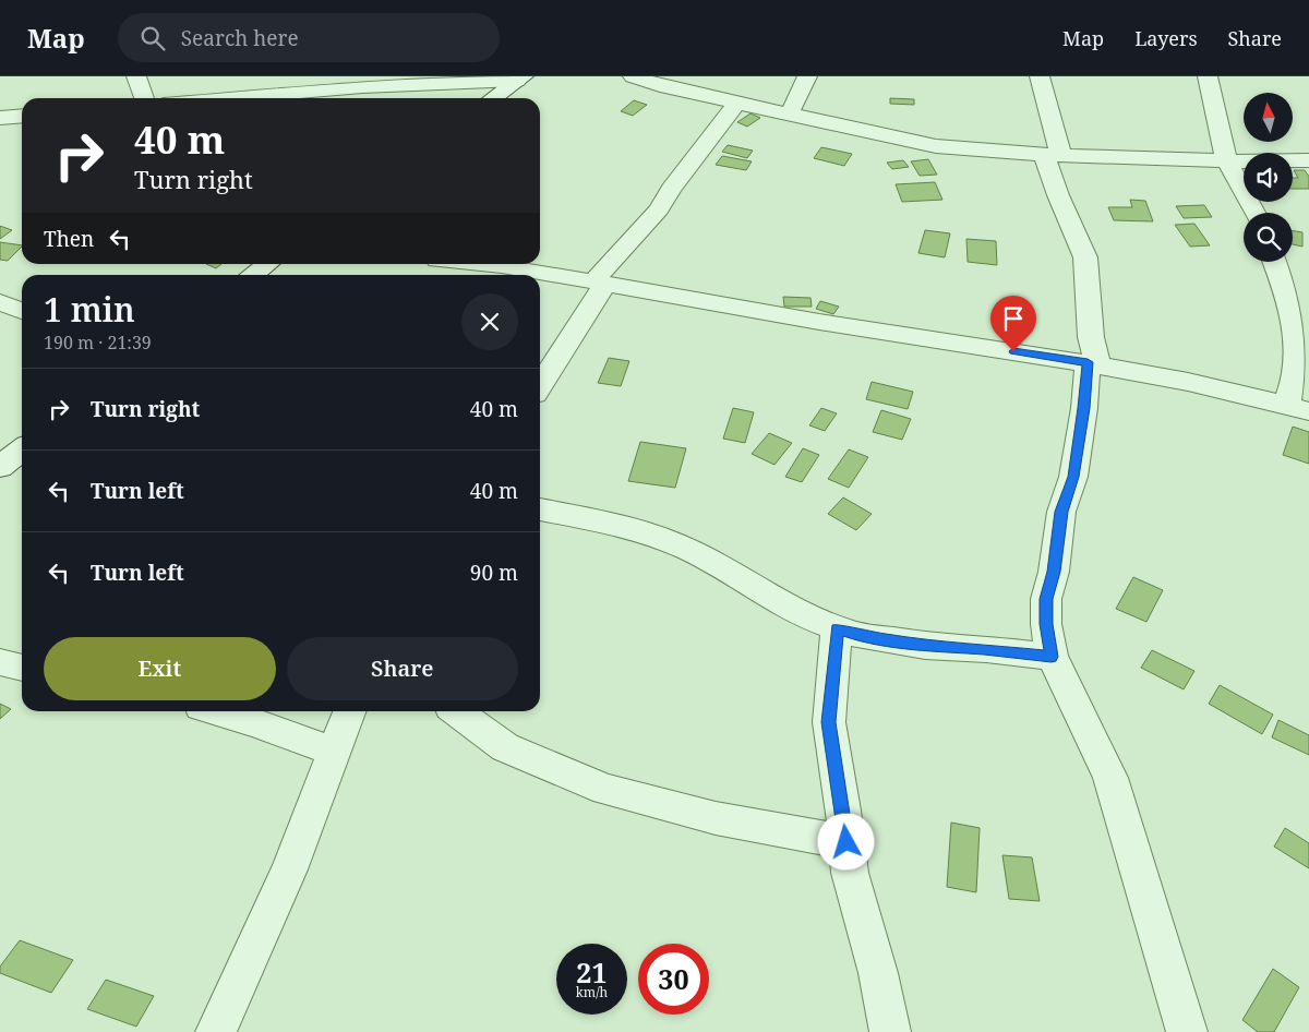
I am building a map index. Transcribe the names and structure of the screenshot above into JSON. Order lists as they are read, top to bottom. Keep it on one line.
{"north":"top","page":{"header":"Map","search":"Search here","nav":["Map","Layers","Share"],"turn":["40 m","Turn right"],"then":"Then","heading":["1 min","190 m · 21:39"],"list":[{"name":"Turn right","value":"40 m"},{"name":"Turn left","value":"40 m"},{"name":"Turn left","value":"90 m"}],"buttons":["Exit","Share"],"speed":"21 km/h","limit":"30"}}
